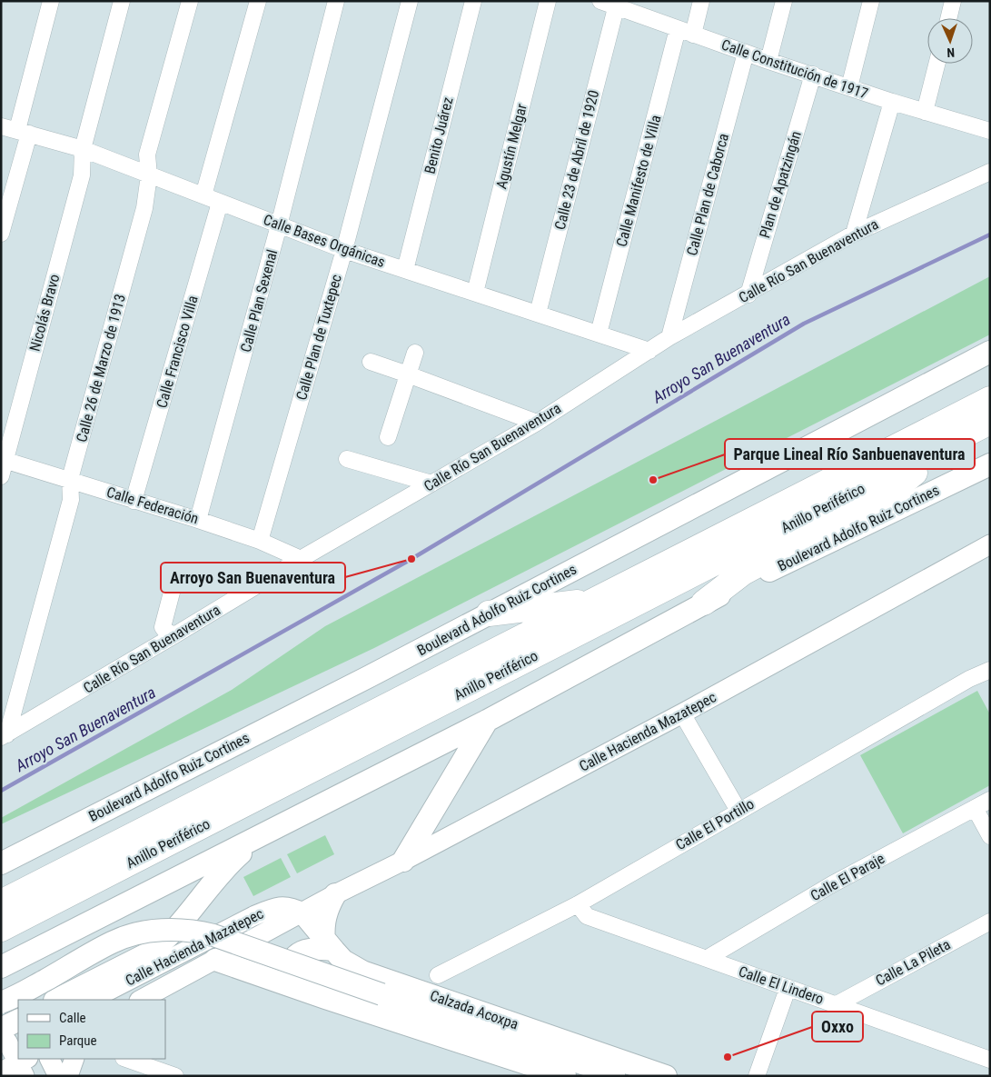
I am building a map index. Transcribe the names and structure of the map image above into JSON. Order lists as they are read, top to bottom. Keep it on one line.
{"streets":{"highway":["Anillo Periférico"],"main road":["Boulevard Adolfo Ruiz Cortines","Calzada Acoxpa"],"street":["Calle Constitución de 1917","Benito Juárez","Agustín Melgar","Calle 23 de Abril de 1920","Calle Manifesto de Villa","Plan de Apatzingán","Calle Plan de Caborca","Calle Bases Orgánicas","Calle Río San Buenaventura","Calle Plan Sexenal","Nicolás Bravo","Calle Plan de Tuxtepec","Calle Francisco Villa","Calle 26 de Marzo de 1913","Calle Federación","Calle Hacienda Mazatepec","Calle El Portillo","Calle El Paraje","Calle La Pileta","Calle El Lindero"]},"crossings":[["Calle Constitución de 1917","Calle 23 de Abril de 1920"],["Calle Constitución de 1917","Calle Manifesto de Villa"],["Calle Constitución de 1917","Plan de Apatzingán"],["Calle Constitución de 1917","Calle Plan de Caborca"],["Benito Juárez","Calle Bases Orgánicas"],["Agustín Melgar","Calle Bases Orgánicas"],["Calle 23 de Abril de 1920","Calle Bases Orgánicas"],["Calle Manifesto de Villa","Calle Bases Orgánicas"],["Plan de Apatzingán","Calle Río San Buenaventura"],["Calle Plan de Caborca","Calle Río San Buenaventura"],["Calle Bases Orgánicas","Calle Río San Buenaventura"],["Calle Bases Orgánicas","Calle Plan Sexenal"],["Calle Bases Orgánicas","Nicolás Bravo"],["Calle Bases Orgánicas","Calle Plan de Tuxtepec"],["Calle Bases Orgánicas","Calle Francisco Villa"],["Calle Bases Orgánicas","Calle 26 de Marzo de 1913"],["Calle Río San Buenaventura","Calle 26 de Marzo de 1913"],["Calle Río San Buenaventura","Calle Federación"],["Calle Plan Sexenal","Calle Federación"],["Nicolás Bravo","Calle Federación"],["Calle Plan de Tuxtepec","Calle Federación"],["Calle Francisco Villa","Calle Federación"],["Calle 26 de Marzo de 1913","Calle Federación"],["Calle Hacienda Mazatepec","Calzada Acoxpa"],["Calle El Portillo","Calle El Lindero"],["Calle El Paraje","Calle El Lindero"],["Calle La Pileta","Calle El Lindero"]],"water":["Arroyo San Buenaventura"],"places":["Parque Lineal Río Sanbuenaventura","Arroyo San Buenaventura","Oxxo"],"legend":["Calle","Parque"],"north":"bottom"}
